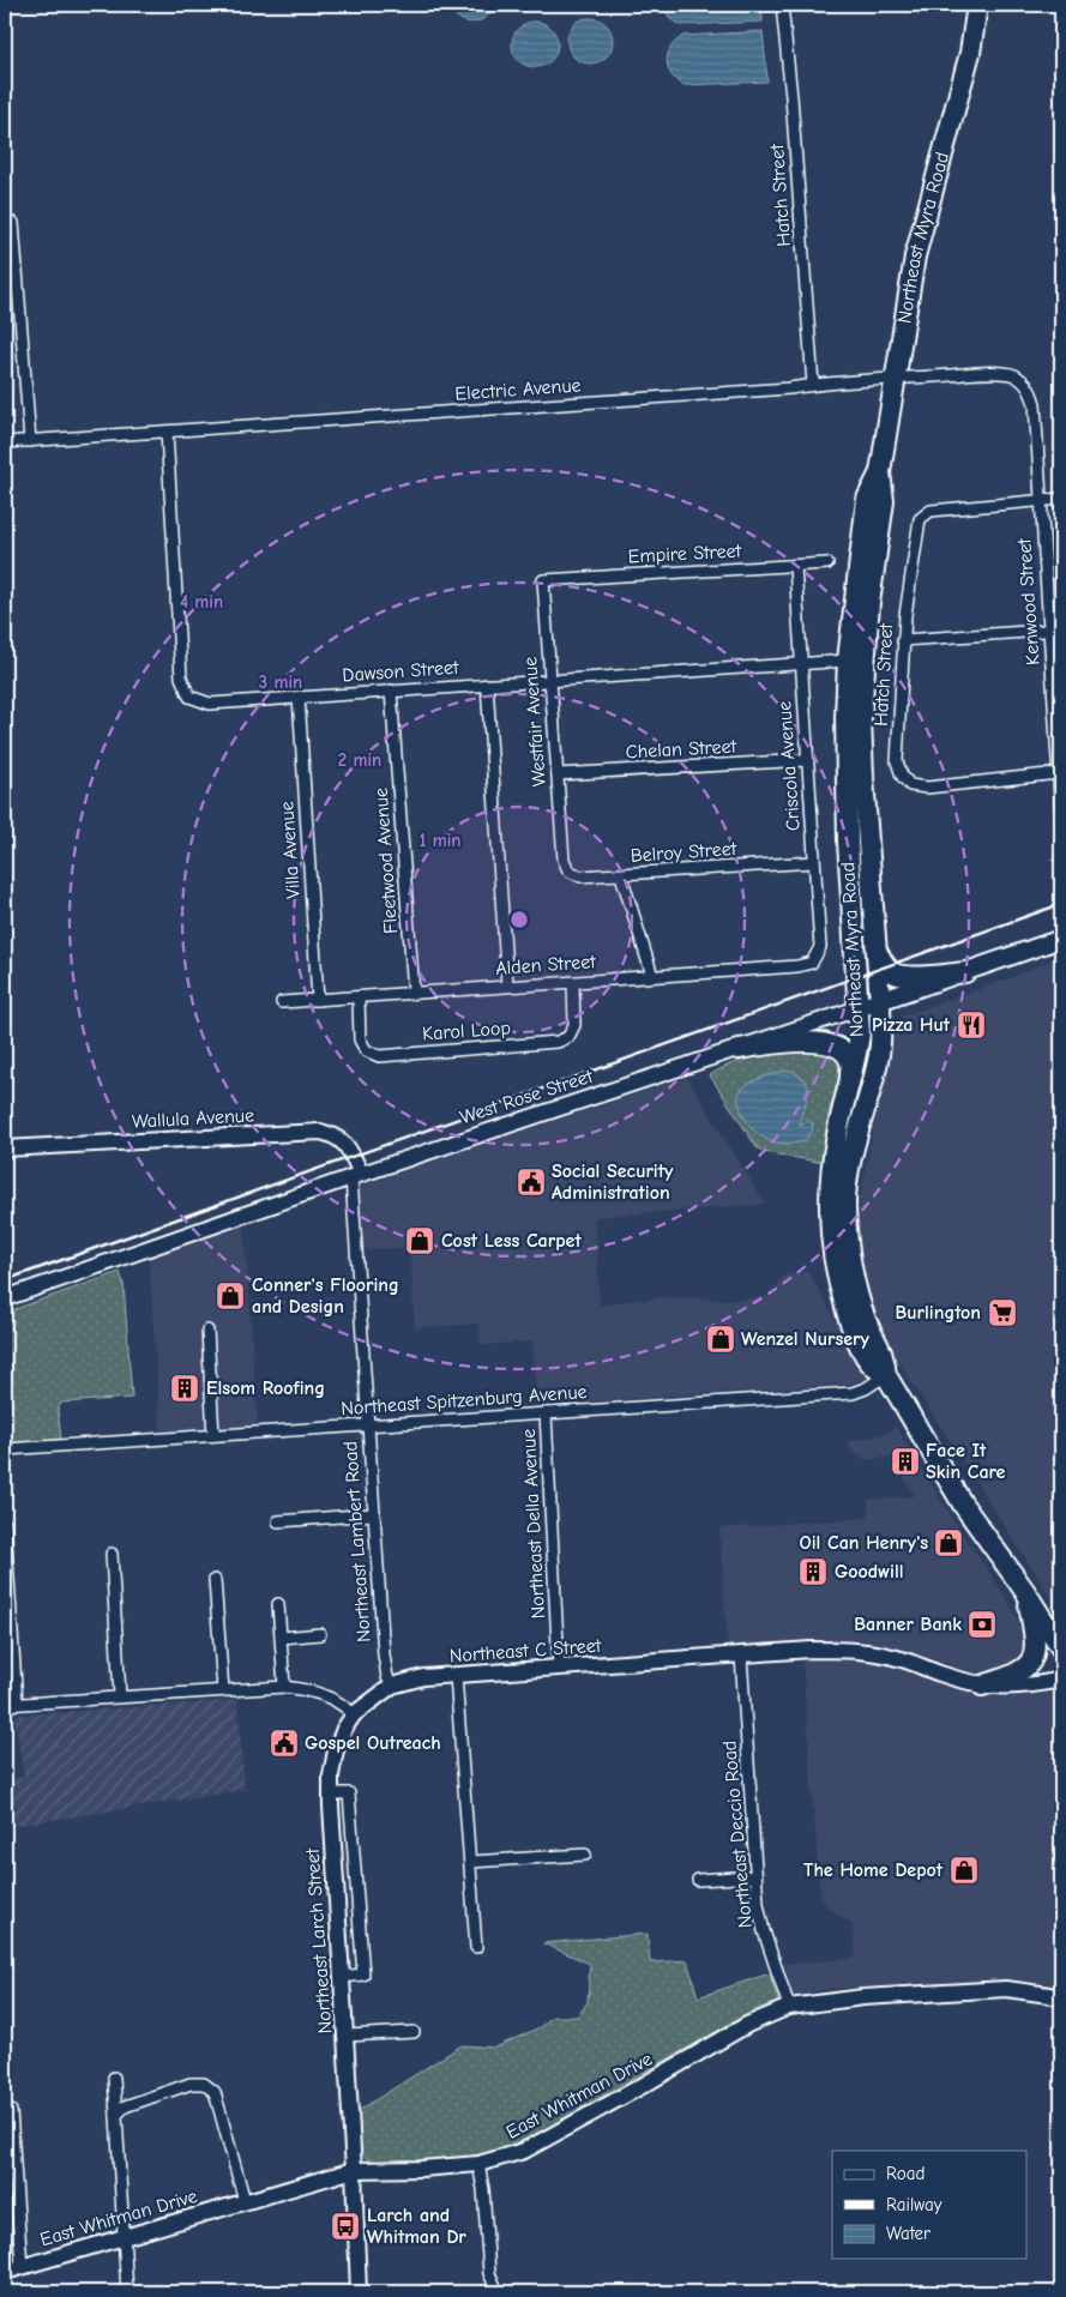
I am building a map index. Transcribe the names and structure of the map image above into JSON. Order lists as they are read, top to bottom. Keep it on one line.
{"streets":{"highway":["Northeast Myra Road"],"main road":["West Rose Street","Wallula Avenue","Northeast C Street","Northeast Larch Street","East Whitman Drive"],"street":["Hatch Street","Electric Avenue","Empire Street","Kenwood Street","Dawson Street","Westfair Avenue","Chelan Street","Criscola Avenue","Villa Avenue","Belroy Street","Fleetwood Avenue","Alden Street","Karol Loop","Northeast Spitzenburg Avenue","Northeast Della Avenue","Northeast Lambert Road","Northeast Deccio Road"]},"crossings":[["Hatch Street","Electric Avenue"],["Hatch Street","Kenwood Street"],["Northeast Myra Road","Electric Avenue"],["Northeast Myra Road","Dawson Street"],["Northeast Myra Road","West Rose Street"],["Northeast Myra Road","Northeast Spitzenburg Avenue"],["Electric Avenue","Kenwood Street"],["Electric Avenue","Dawson Street"],["Empire Street","Westfair Avenue"],["Empire Street","Criscola Avenue"],["Dawson Street","Westfair Avenue"],["Dawson Street","Criscola Avenue"],["Dawson Street","Villa Avenue"],["Dawson Street","Fleetwood Avenue"],["Westfair Avenue","Chelan Street"],["Westfair Avenue","Belroy Street"],["Chelan Street","Criscola Avenue"],["Criscola Avenue","Belroy Street"],["Criscola Avenue","Alden Street"],["Villa Avenue","Alden Street"],["Fleetwood Avenue","Alden Street"],["Alden Street","Karol Loop"],["West Rose Street","Wallula Avenue"],["West Rose Street","Northeast Lambert Road"],["Wallula Avenue","Northeast Lambert Road"],["Northeast Spitzenburg Avenue","Northeast Della Avenue"],["Northeast Spitzenburg Avenue","Northeast Lambert Road"],["Northeast Della Avenue","Northeast C Street"],["Northeast Lambert Road","Northeast C Street"],["Northeast C Street","Northeast Deccio Road"],["Northeast C Street","Northeast Larch Street"],["Northeast Deccio Road","East Whitman Drive"],["Northeast Larch Street","East Whitman Drive"]],"places":{"restaurant":["Pizza Hut"],"public building":["Social Security Administration","Gospel Outreach"],"shop":["Cost Less Carpet","Conner's Flooring and Design","Wenzel Nursery","Oil Can Henry's","The Home Depot"],"supermarket":["Burlington"],"building":["Elsom Roofing","Face It Skin Care","Goodwill"],"bank":["Banner Bank"],"bus stop":["Larch and Whitman Dr"]},"legend":["Road","Railway","Water"],"rings":["4 min","3 min","2 min","1 min"]}
